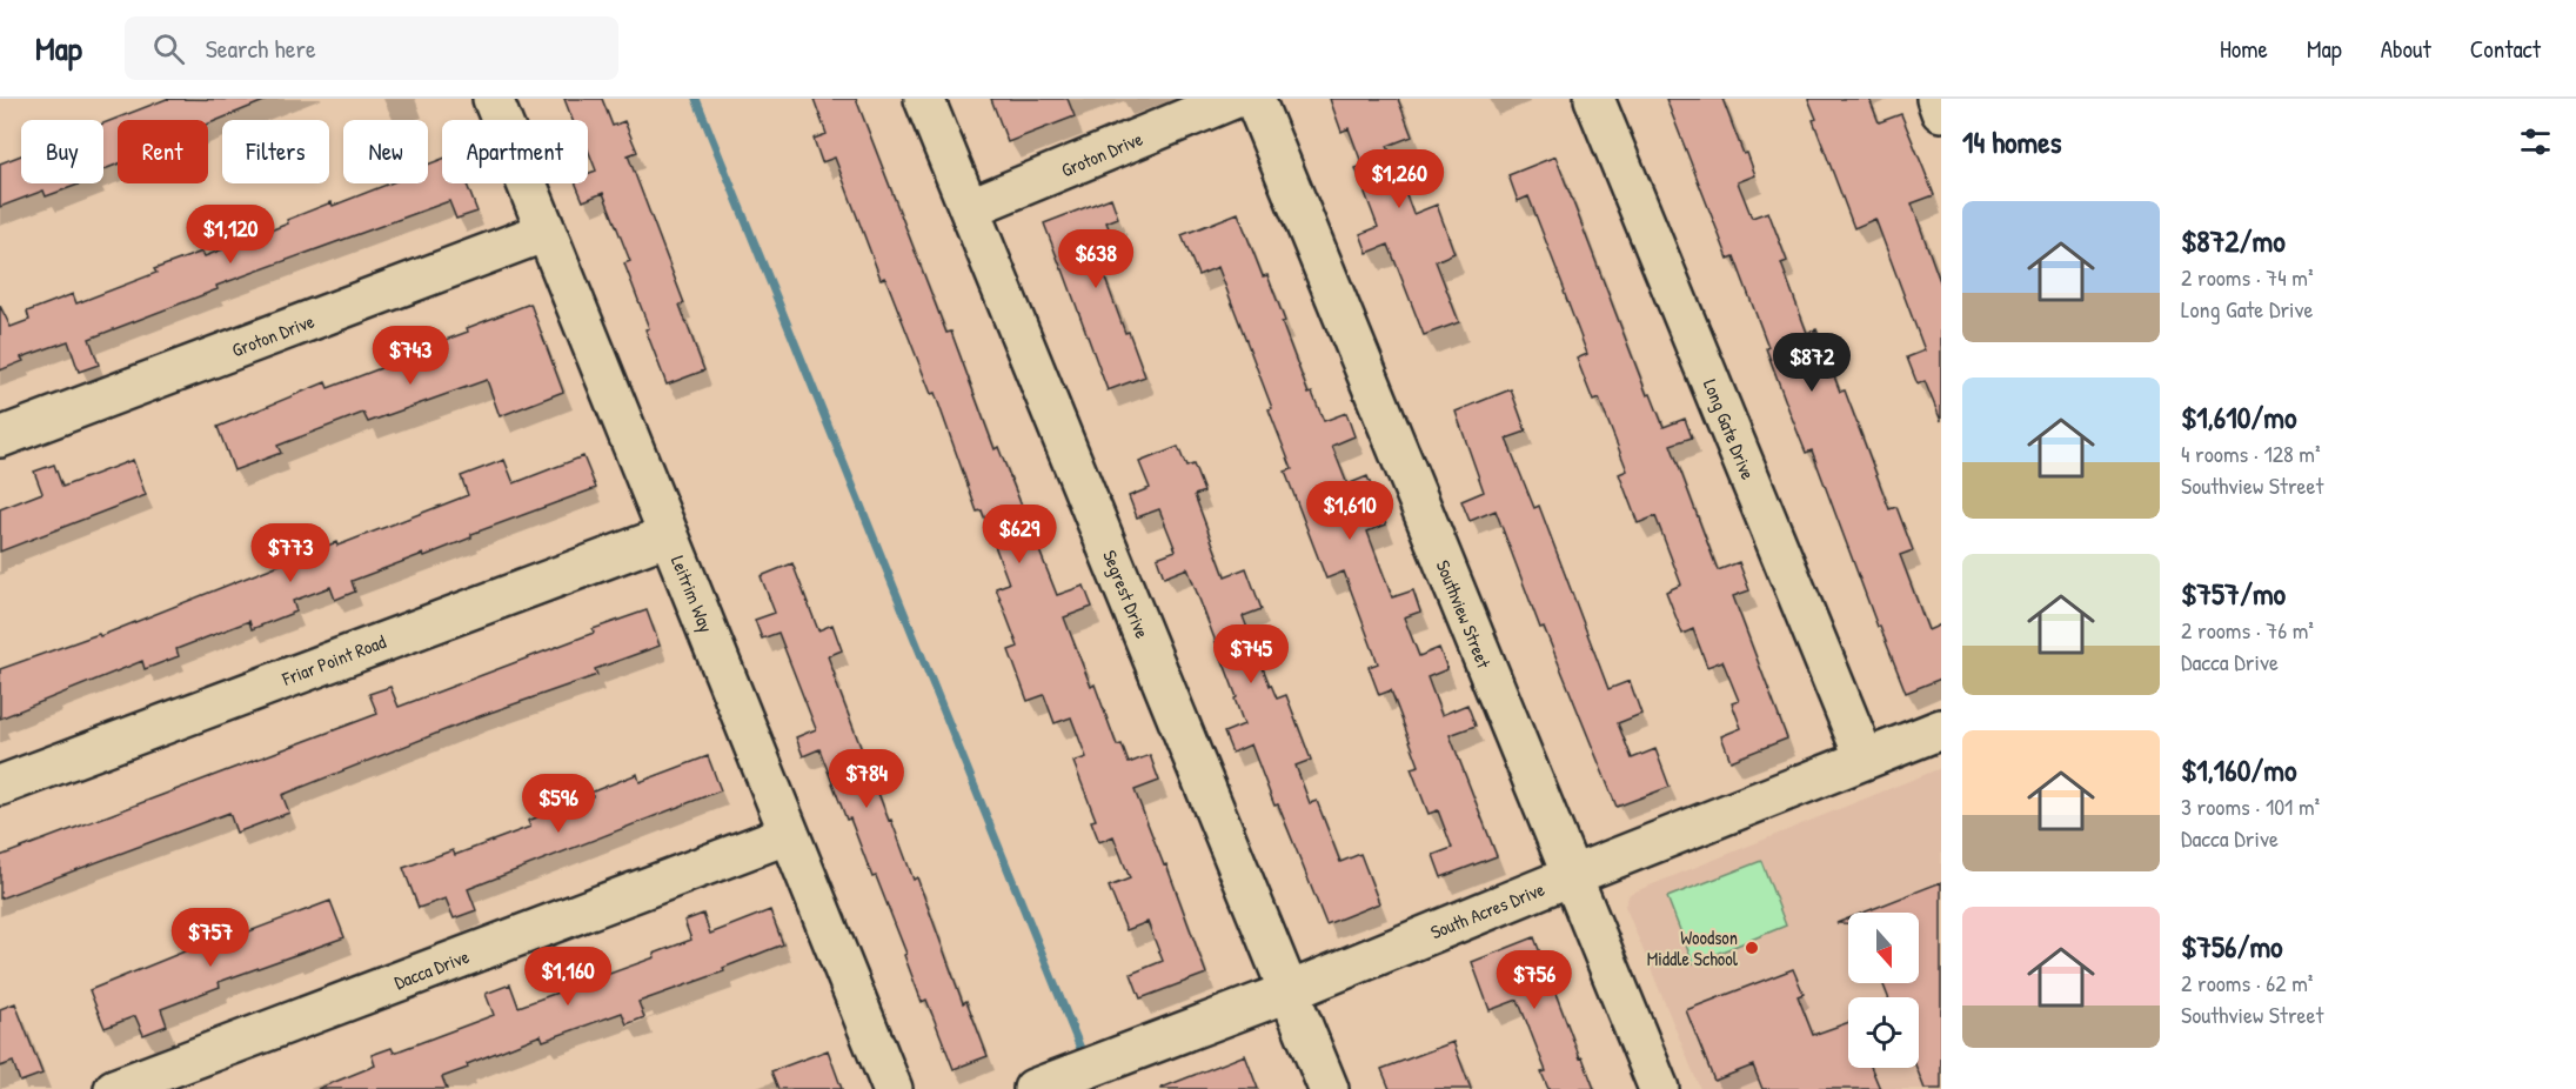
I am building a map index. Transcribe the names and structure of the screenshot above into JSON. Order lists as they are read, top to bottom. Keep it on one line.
{"streets":{"street":["Groton Drive","Long Gate Drive","Leitrim Way","Segrest Drive","Southview Street","Friar Point Road","South Acres Drive","Dacca Drive"]},"crossings":[["Groton Drive","Leitrim Way"],["Groton Drive","Segrest Drive"],["Long Gate Drive","South Acres Drive"],["Leitrim Way","Friar Point Road"],["Leitrim Way","Dacca Drive"],["Segrest Drive","South Acres Drive"],["Southview Street","South Acres Drive"]],"places":["Woodson Middle School"],"north":"bottom","page":{"header":"Map","search":"Search here","nav":["Home","Map","About","Contact"],"heading":"14 homes","chip":["Buy","Rent","Filters","New","Apartment"],"price":["$1,260","$1,120","$638","$743","$872","$1,610","$629","$773","$745","$784","$596","$757","$1,160","$756"],"list":[{"name":"$872/mo","note":"2 rooms · 74 m² · Long Gate Drive"},{"name":"$1,610/mo","note":"4 rooms · 128 m² · Southview Street"},{"name":"$757/mo","note":"2 rooms · 76 m² · Dacca Drive"},{"name":"$1,160/mo","note":"3 rooms · 101 m² · Dacca Drive"},{"name":"$756/mo","note":"2 rooms · 62 m² · Southview Street"}]}}
